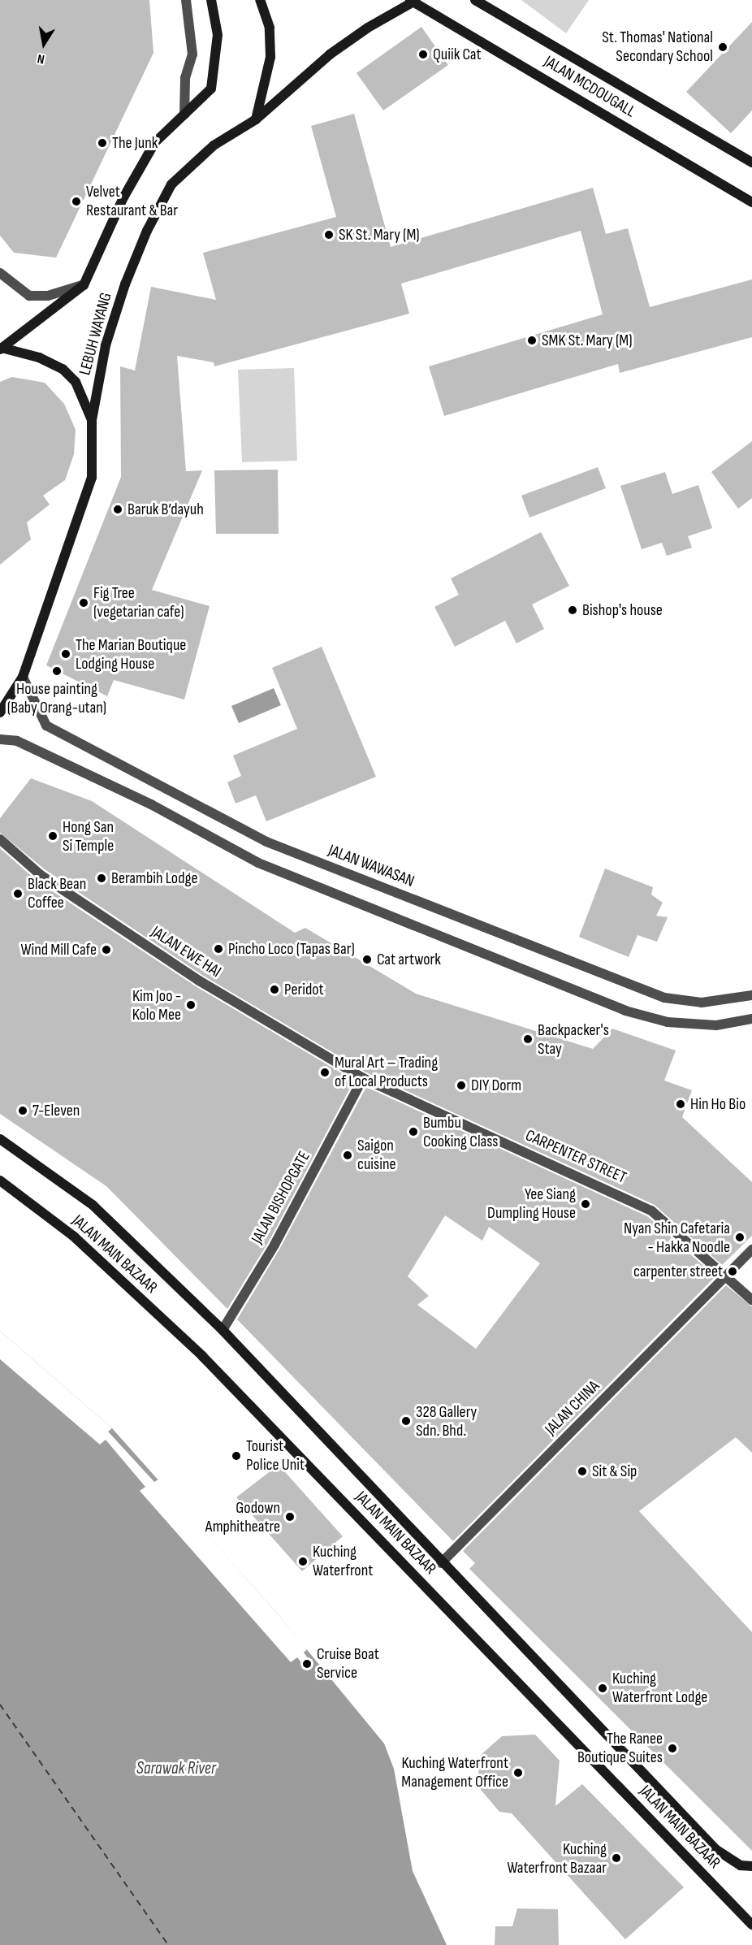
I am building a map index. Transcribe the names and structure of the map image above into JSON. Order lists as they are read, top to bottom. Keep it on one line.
{"streets":{"main road":["JALAN MCDOUGALL","LEBUH WAYANG","JALAN MAIN BAZAAR"],"street":["JALAN WAWASAN","JALAN EWE HAI","CARPENTER STREET","JALAN BISHOPGATE","JALAN CHINA"]},"crossings":[["JALAN MCDOUGALL","LEBUH WAYANG"],["LEBUH WAYANG","JALAN WAWASAN"],["JALAN EWE HAI","CARPENTER STREET"],["JALAN EWE HAI","JALAN BISHOPGATE"],["CARPENTER STREET","JALAN BISHOPGATE"],["CARPENTER STREET","JALAN CHINA"],["JALAN BISHOPGATE","JALAN MAIN BAZAAR"],["JALAN MAIN BAZAAR","JALAN CHINA"]],"water":["Sarawak River"],"places":["St. Thomas' National Secondary School","Quiik Cat","The Junk","Velvet Restaurant & Bar","SK St. Mary (M)","SMK St. Mary (M)","Baruk B’dayuh","Fig Tree (vegetarian cafe)","Bishop's house","The Marian Boutique Lodging House","House painting (Baby Orang-utan)","Hong San Si Temple","Berambih Lodge","Black Bean Coffee","Pincho Loco (Tapas Bar)","Wind Mill Cafe","Cat artwork","Peridot","Kim Joo - Kolo Mee","Backpacker's Stay","Mural Art – Trading of Local Products","DIY Dorm","Hin Ho Bio","7-Eleven","Bumbu Cooking Class","Saigon cuisine","Yee Siang Dumpling House","Nyan Shin Cafetaria - Hakka Noodle","carpenter street","328 Gallery Sdn. Bhd.","Tourist Police Unit","Sit & Sip","Godown Amphitheatre","Kuching Waterfront","Cruise Boat Service","Kuching Waterfront Lodge","The Ranee Boutique Suites","Kuching Waterfront Management Office","Kuching Waterfront Bazaar"],"north":"bottom"}
